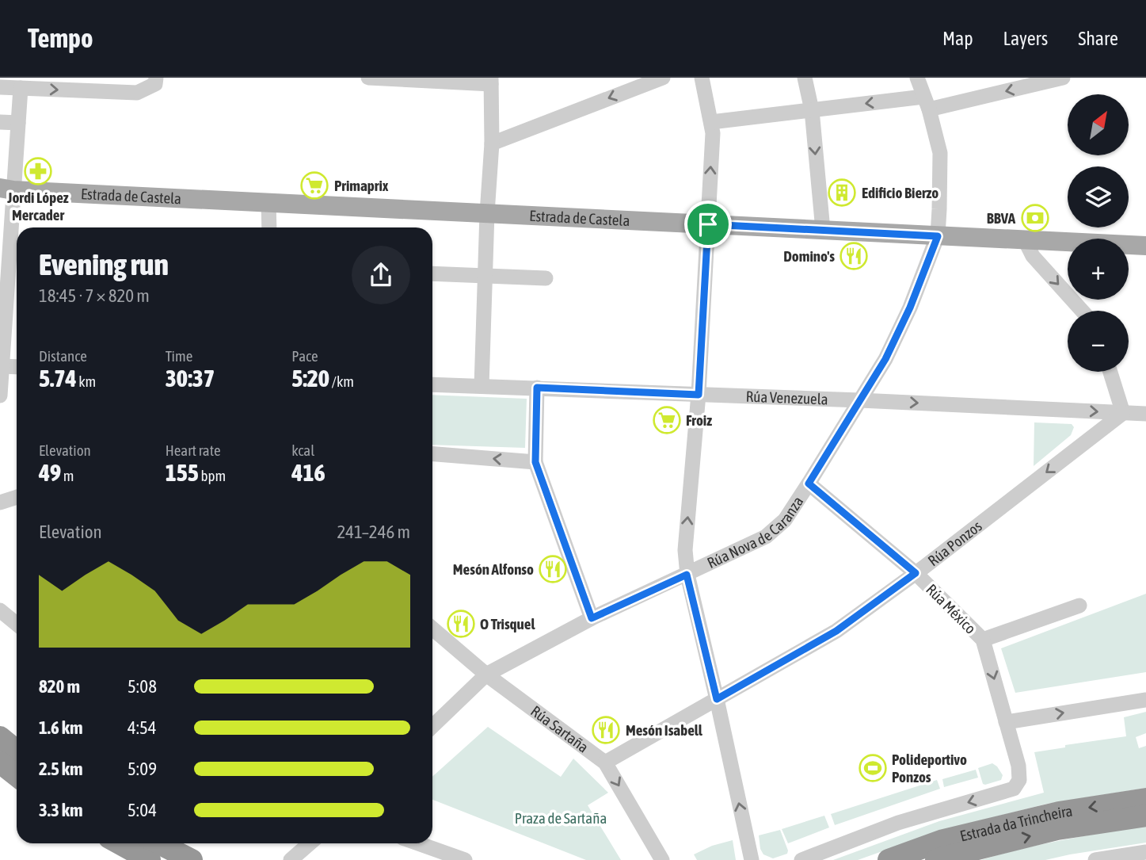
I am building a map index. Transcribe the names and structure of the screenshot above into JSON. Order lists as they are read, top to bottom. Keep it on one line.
{"streets":{"highway":["Estrada da Trincheira"],"main road":["Estrada de Castela"],"street":["Rúa Venezuela","Rúa Nova de Caranza","Rúa Ponzos","Rúa México","Rúa Sartaña"]},"crossings":[["Estrada de Castela","Rúa Nova de Caranza"],["Rúa Venezuela","Rúa Nova de Caranza"],["Rúa Venezuela","Rúa Ponzos"],["Rúa Nova de Caranza","Rúa México"],["Rúa Nova de Caranza","Rúa Sartaña"],["Rúa Ponzos","Rúa México"],["Rúa Ponzos","Rúa Sartaña"]],"one_way":["Rúa Venezuela"],"parks":["Praza de Sartaña"],"places":{"pharmacy":["Jordi López Mercader"],"supermarket":["Primaprix","Froiz"],"building":["Edificio Bierzo"],"bank":["BBVA"],"restaurant":["Domino's","Mesón Alfonso","O Trisquel","Mesón Isabell"],"sports":["Polideportivo Ponzos"]},"north":"top right","page":{"header":"Tempo","nav":["Map","Layers","Share"],"map_buttons":["+","−"],"heading":["Evening run","18:45 · 7 × 820 m"],"stats":[["Distance","5.74 km"],["Time","30:37"],["Pace","5:20 /km"],["Elevation","49 m"],["Heart rate","155 bpm"],["kcal","416"]],"chart":["Elevation","241–246 m"],"list":[{"name":"820 m","note":"5:08"},{"name":"1.6 km","note":"4:54"},{"name":"2.5 km","note":"5:09"},{"name":"3.3 km","note":"5:04"}]}}
